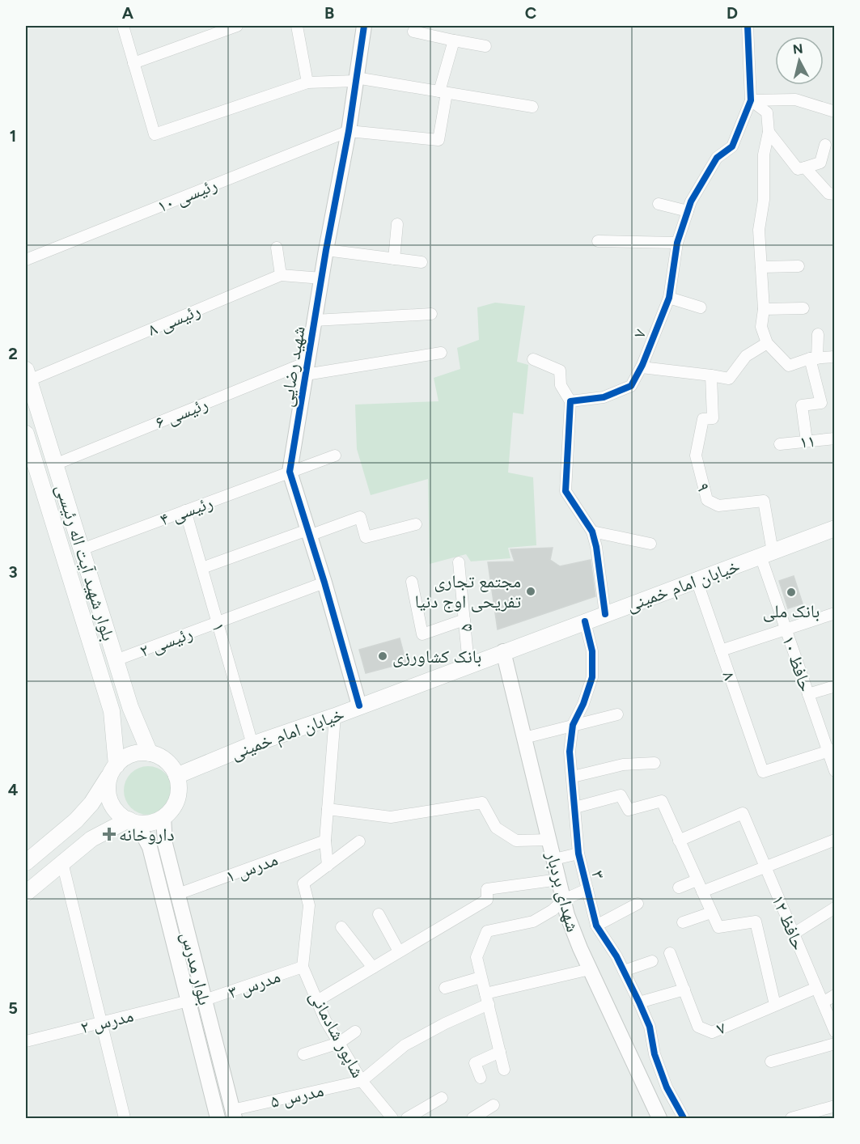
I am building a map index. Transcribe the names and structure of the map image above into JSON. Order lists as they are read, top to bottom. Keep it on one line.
{"streets":{"main road":["بلوار شهید آیت اله رئیسی","خیابان امام خمینی"],"street":["رئیسی ۱۰","رئیسی ۸","۷","شهید رضایی","رئیسی ۶","۱۱","۹","رئیسی ۴","۱","۵","رئیسی ۲","حافظ ۱۰","۸","مدرس ۱","۳","شهدای بردبار","حافظ ۱۲","بلوار مدرس","مدرس ۳","مدرس ۲","شاپور شادمانی","مدرس ۵"]},"crossings":[["رئیسی ۱۰","شهید رضایی"],["رئیسی ۸","شهید رضایی"],["رئیسی ۸","بلوار شهید آیت اله رئیسی"],["۷","حافظ ۱۲"],["شهید رضایی","رئیسی ۶"],["شهید رضایی","رئیسی ۴"],["شهید رضایی","خیابان امام خمینی"],["شهید رضایی","رئیسی ۲"],["رئیسی ۶","بلوار شهید آیت اله رئیسی"],["۹","خیابان امام خمینی"],["۹","حافظ ۱۰"],["رئیسی ۴","بلوار شهید آیت اله رئیسی"],["رئیسی ۴","۱"],["بلوار شهید آیت اله رئیسی","خیابان امام خمینی"],["بلوار شهید آیت اله رئیسی","رئیسی ۲"],["بلوار شهید آیت اله رئیسی","بلوار مدرس"],["خیابان امام خمینی","۱"],["خیابان امام خمینی","۵"],["خیابان امام خمینی","حافظ ۱۰"],["خیابان امام خمینی","۸"],["خیابان امام خمینی","۳"],["خیابان امام خمینی","شهدای بردبار"],["خیابان امام خمینی","بلوار مدرس"],["۱","رئیسی ۲"],["حافظ ۱۰","۸"],["مدرس ۱","بلوار مدرس"],["بلوار مدرس","مدرس ۳"],["بلوار مدرس","مدرس ۲"],["بلوار مدرس","مدرس ۵"],["مدرس ۳","شاپور شادمانی"],["شاپور شادمانی","مدرس ۵"]],"places":{"other":["مجتمع تجاری تفریحی اوج دنیا","بانک ملی","بانک کشاورزی"],"health":["داروخانه"]},"north":"top","grid":{"columns":["A","B","C","D"],"rows":["1","2","3","4","5"]}}
